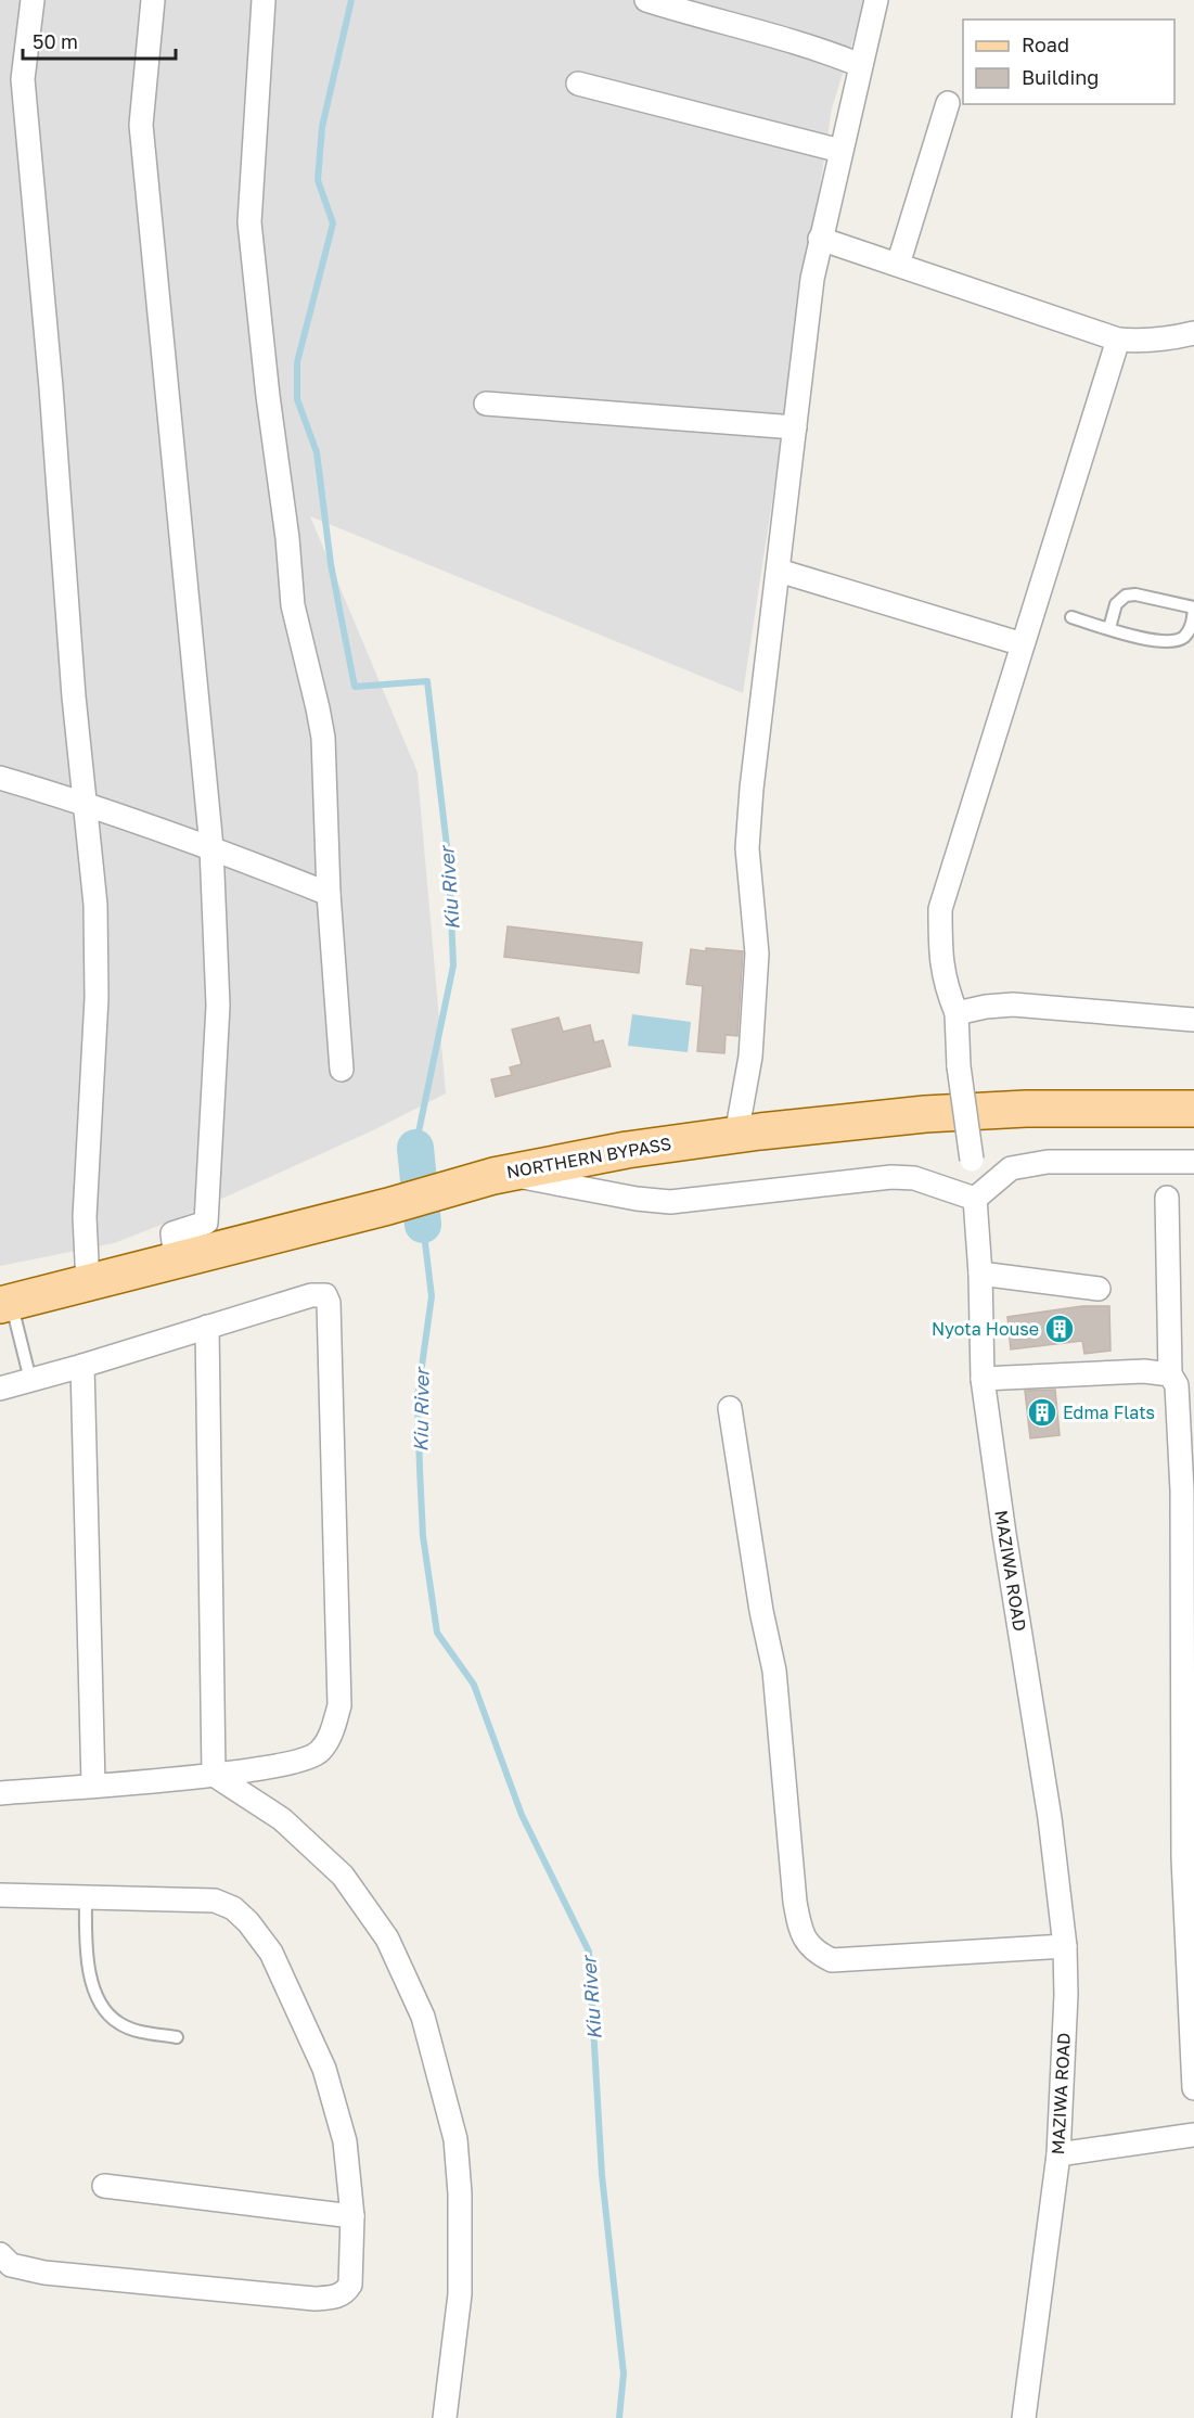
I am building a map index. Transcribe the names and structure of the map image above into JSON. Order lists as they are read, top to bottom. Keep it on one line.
{"streets":{"main road":["NORTHERN BYPASS"],"street":["MAZIWA ROAD"]},"water":["Kiu River"],"places":{"building":["Nyota House","Edma Flats"]},"legend":["Road","Building"],"scale_bar":"50 m"}
